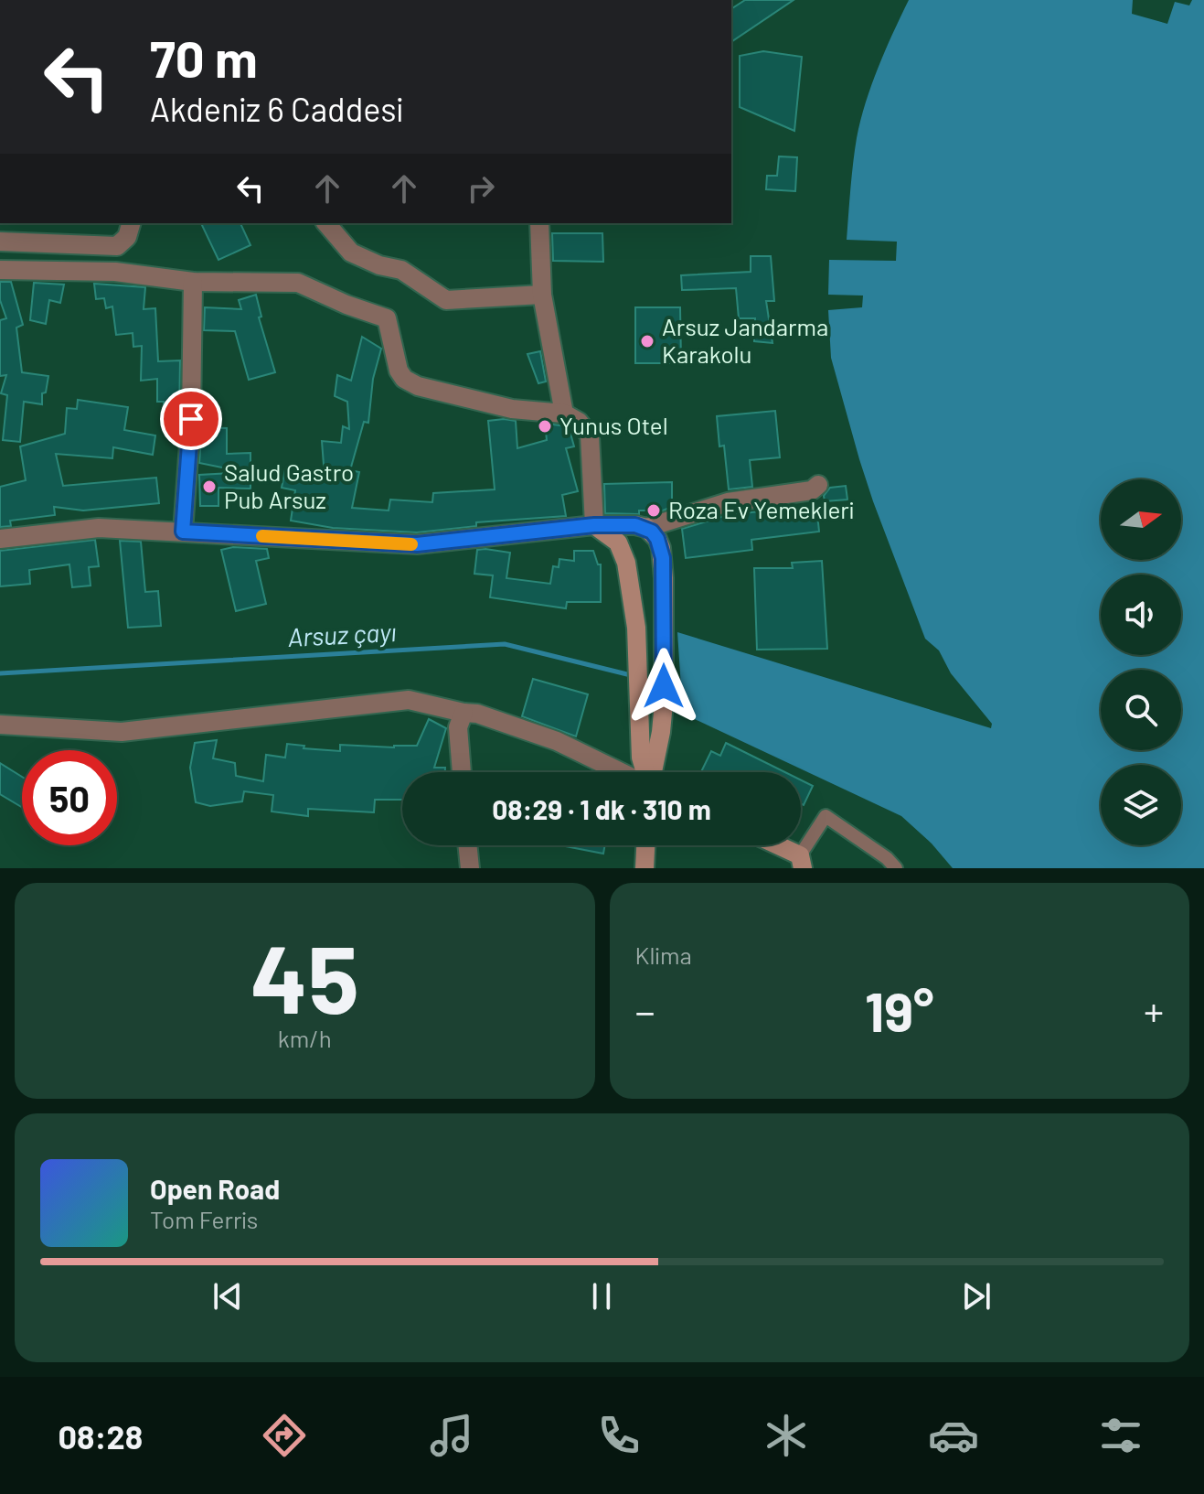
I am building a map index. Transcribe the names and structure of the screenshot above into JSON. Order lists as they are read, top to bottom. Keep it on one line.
{"water":["Arsuz çayı"],"places":["Arsuz Jandarma Karakolu","Yunus Otel","Salud Gastro Pub Arsuz","Roza Ev Yemekleri"],"north":"right","page":{"turn":["70 m","Akdeniz 6 Caddesi"],"limit":"50","trip":"08:29 · 1 dk · 310 m","tile":[["45","km/h"],"Klima"],"heat":["−","19°","+"],"song":["Open Road","Tom Ferris"],"tabs":"08:28"}}
